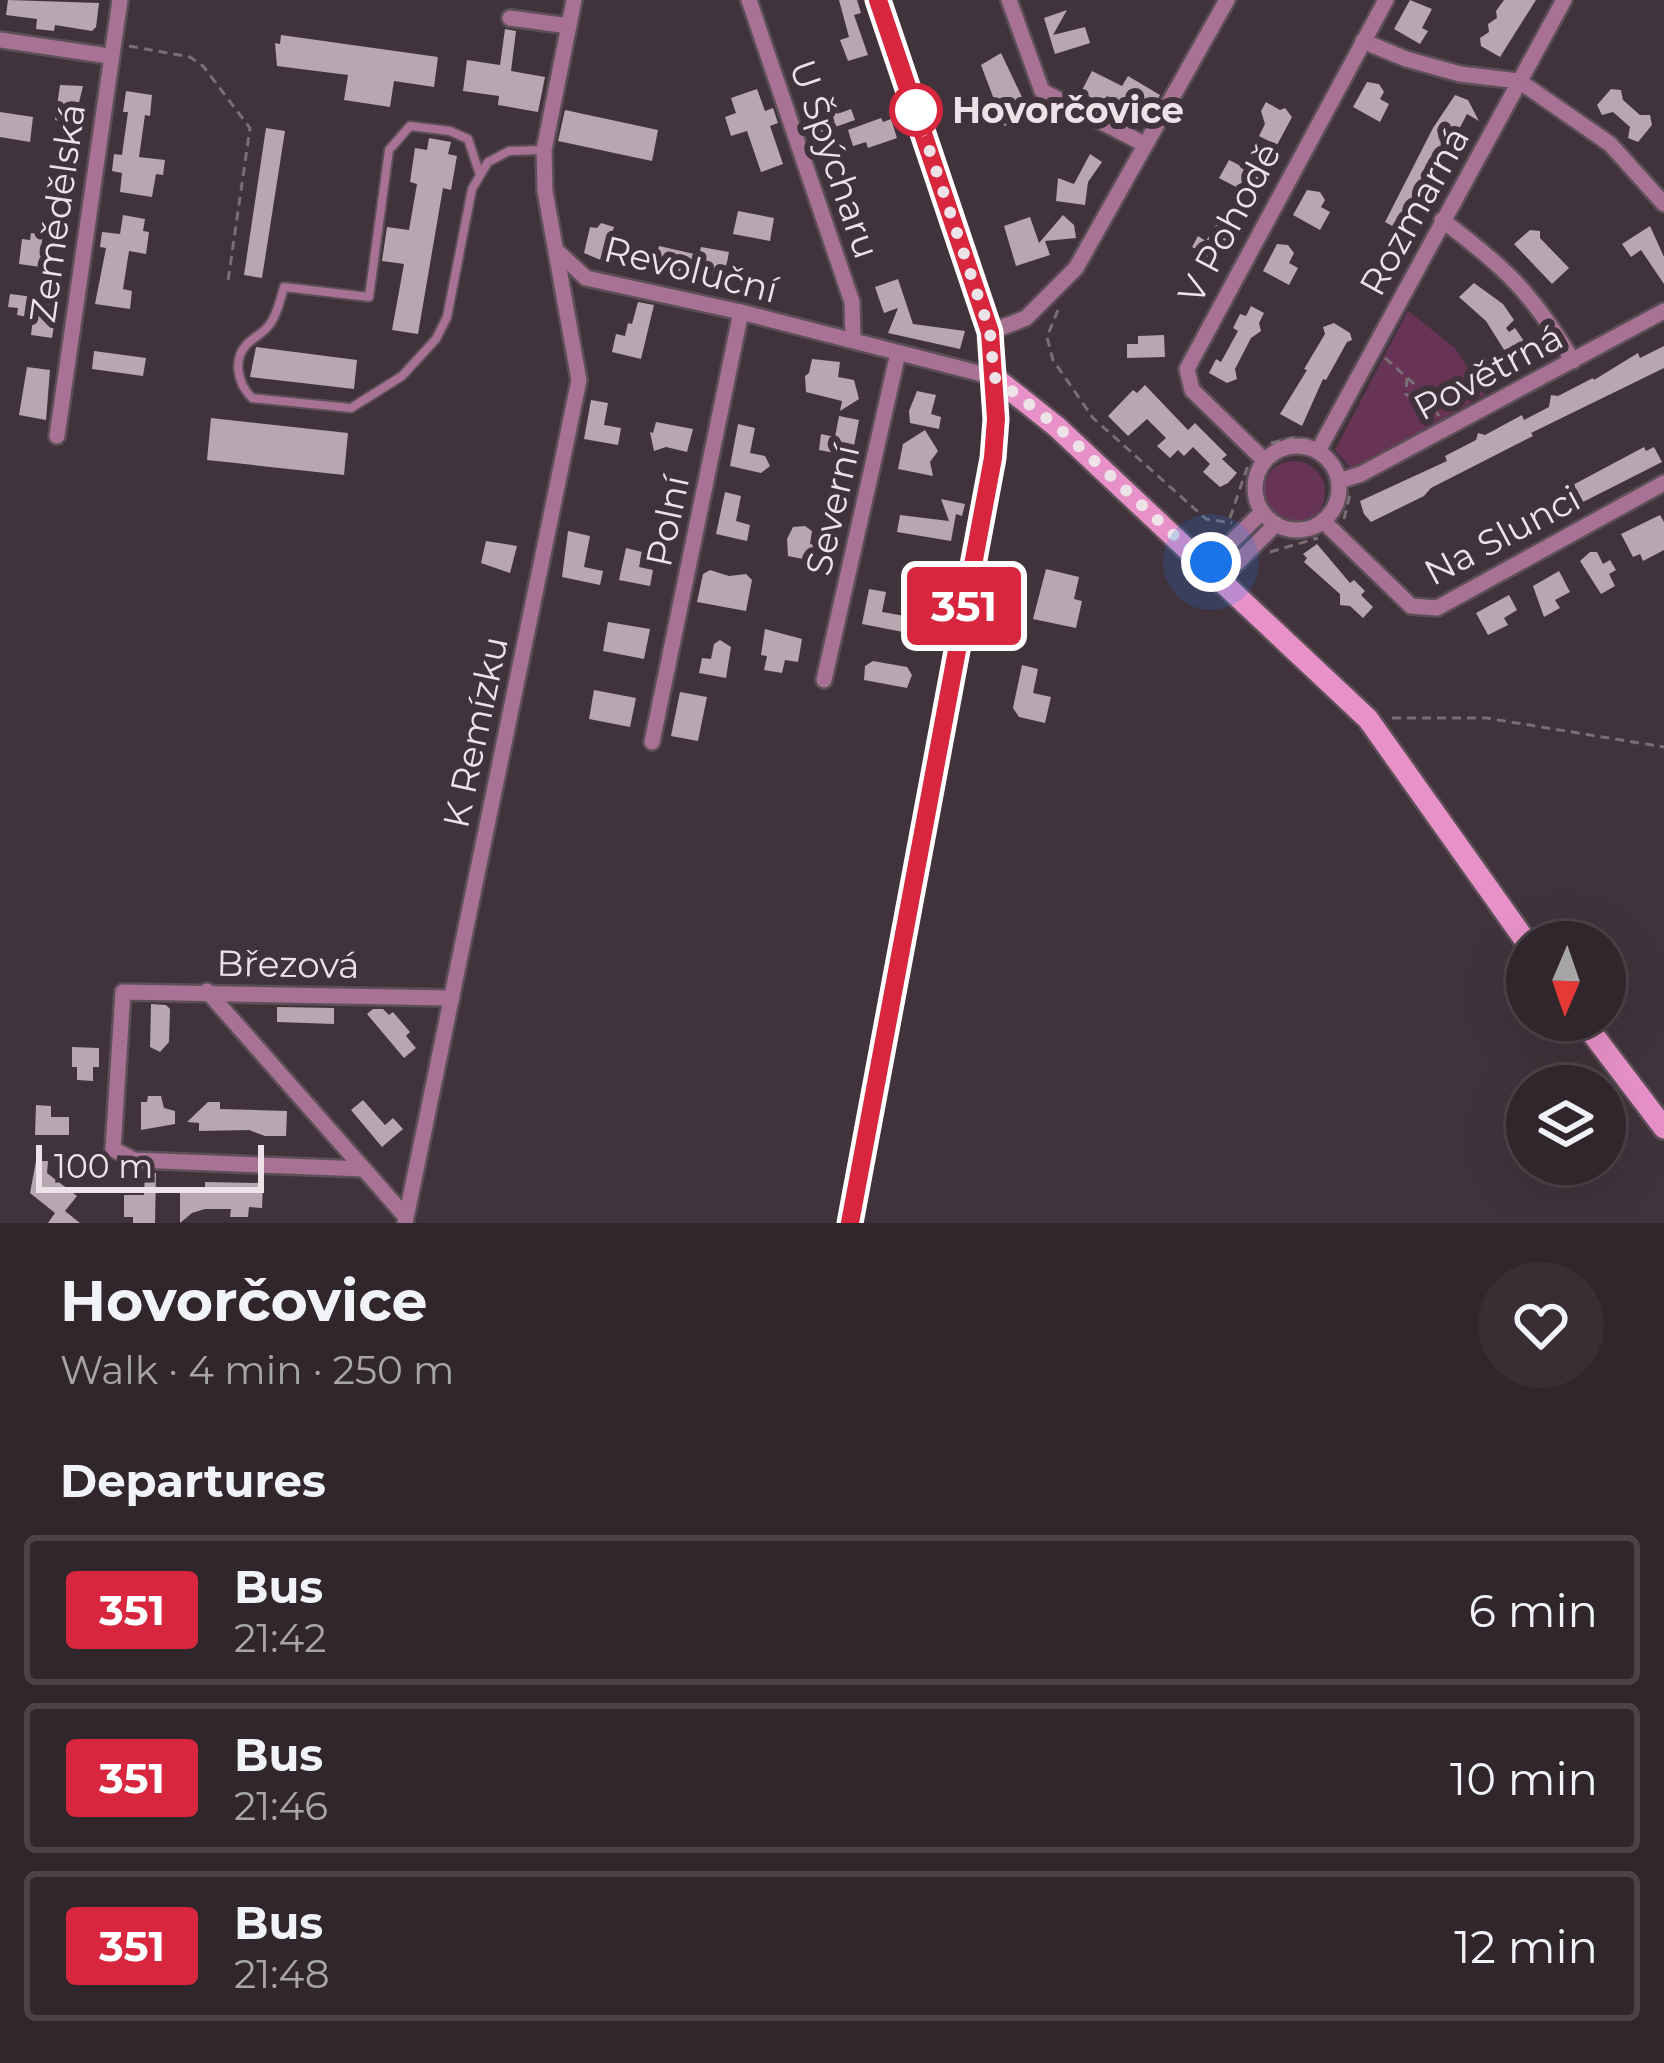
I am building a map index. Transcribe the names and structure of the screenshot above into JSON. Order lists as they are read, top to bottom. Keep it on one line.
{"streets":{"street":["U Špýcharu","Rozmarná","Zemědělská","V Pohodě","Revoluční","Povětrná","Severní","Polní","Na Slunci","K Remízku","Březová"]},"crossings":[["U Špýcharu","Revoluční"],["Rozmarná","V Pohodě"],["Rozmarná","Povětrná"],["Rozmarná","Na Slunci"],["V Pohodě","Povětrná"],["V Pohodě","Na Slunci"],["Revoluční","Severní"],["Revoluční","Polní"],["Revoluční","K Remízku"],["Povětrná","Na Slunci"],["K Remízku","Březová"]],"places":["Hovorčovice"],"lines":["bus line 351"],"scale_bar":"100 m","north":"bottom","page":{"on_map":"351","scale":"100 m","heading":[["Hovorčovice","Walk · 4 min · 250 m"],"Departures"],"list":[{"mark":"351","name":"Bus","note":"21:42","value":"6 min"},{"mark":"351","name":"Bus","note":"21:46","value":"10 min"},{"mark":"351","name":"Bus","note":"21:48","value":"12 min"}]}}
